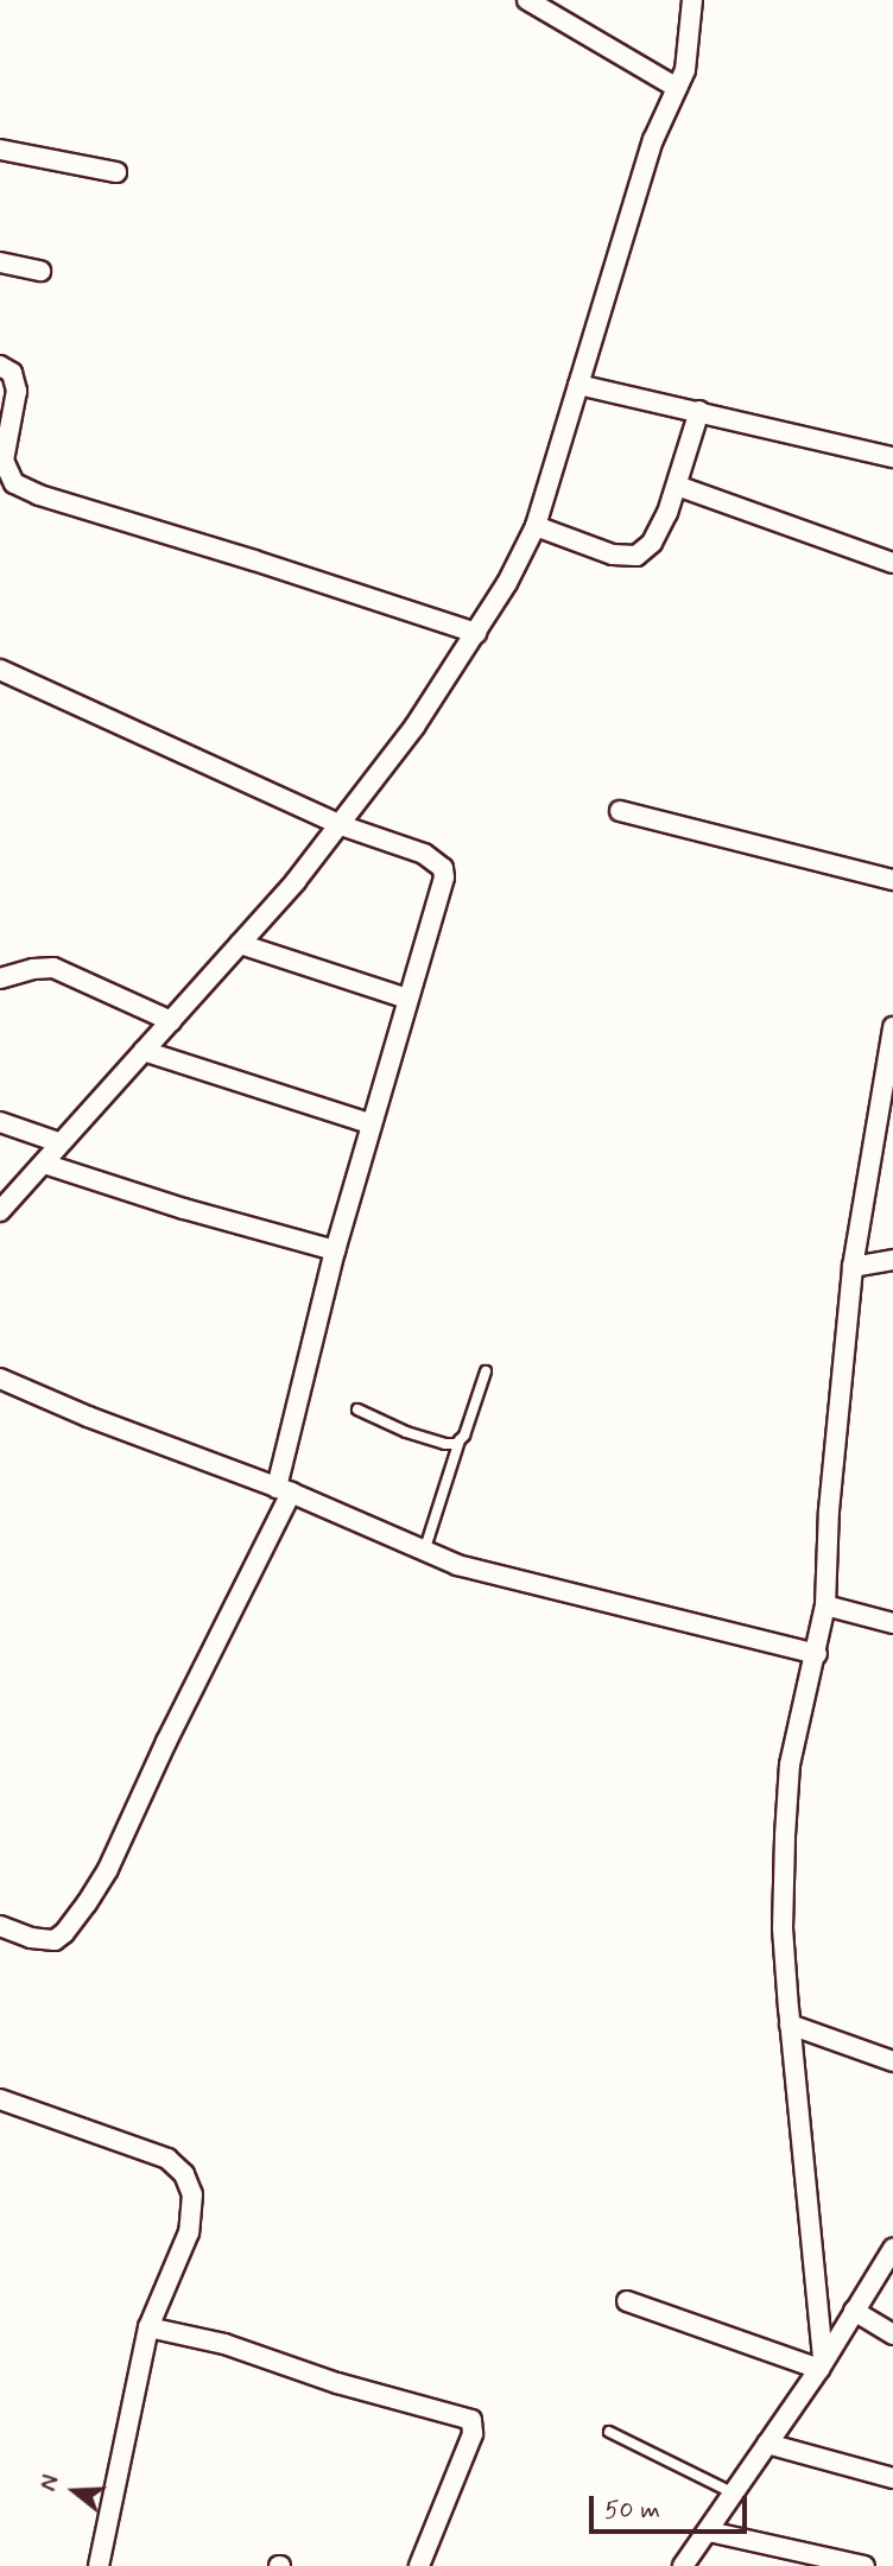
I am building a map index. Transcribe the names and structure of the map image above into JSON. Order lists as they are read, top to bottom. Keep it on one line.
{"scale_bar":"50 m","north":"left"}
